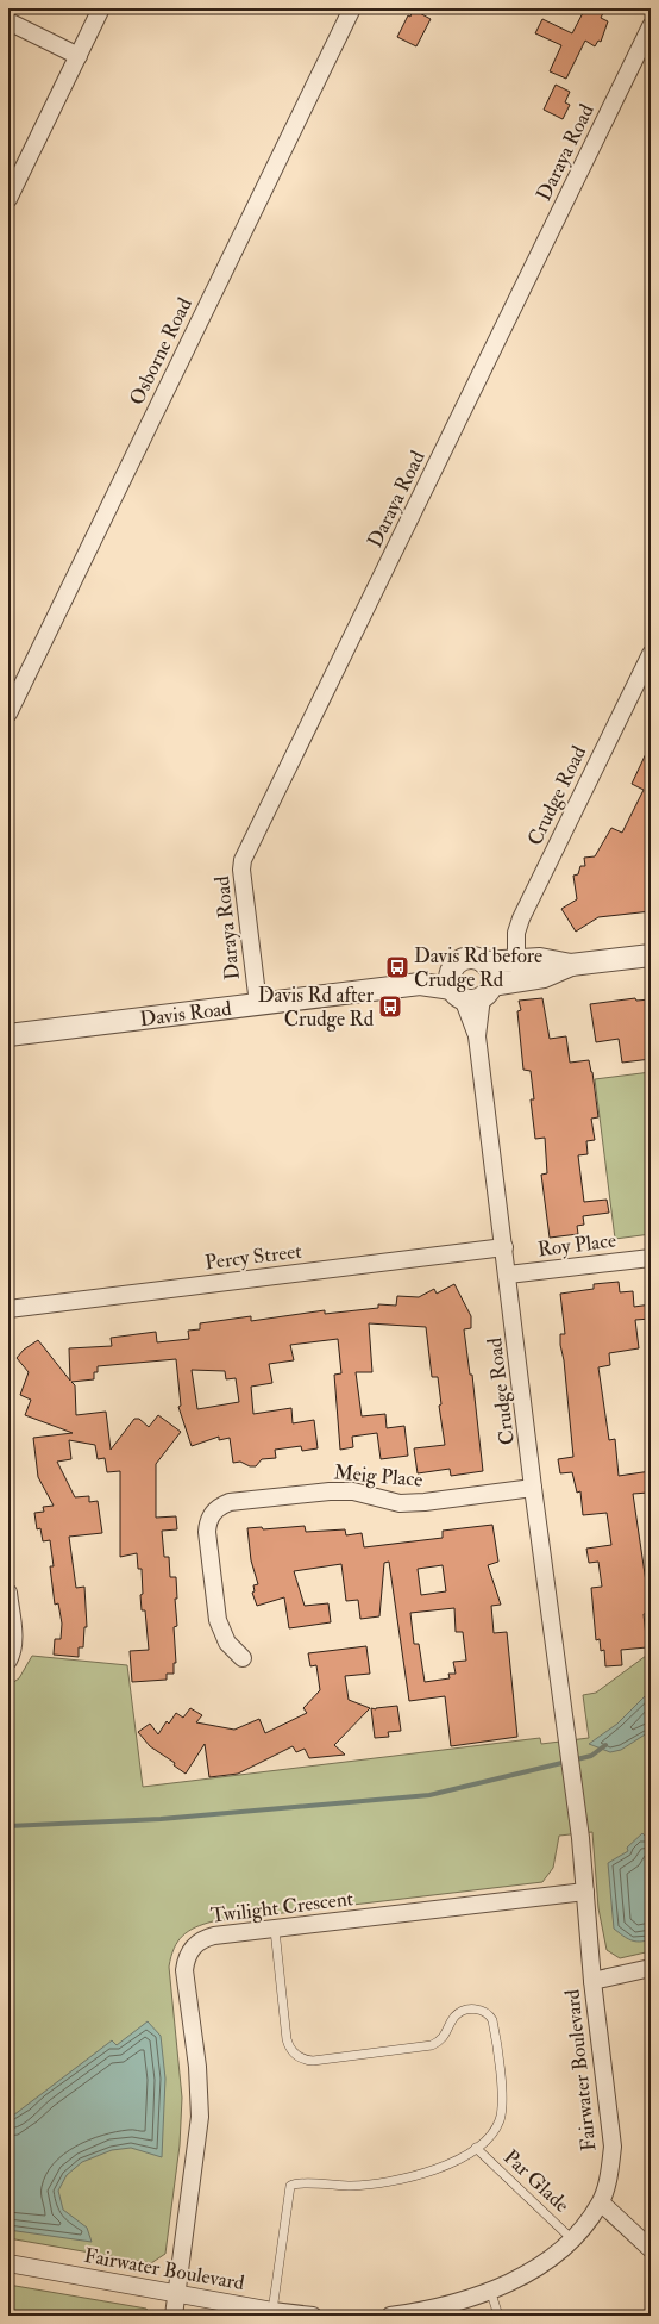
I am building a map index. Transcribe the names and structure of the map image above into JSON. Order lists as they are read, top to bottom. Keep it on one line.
{"streets":{"street":["Daraya Road","Osborne Road","Crudge Road","Davis Road","Roy Place","Percy Street","Meig Place","Twilight Crescent","Fairwater Boulevard"],"lane":["Par Glade"]},"crossings":[["Daraya Road","Davis Road"],["Crudge Road","Davis Road"],["Crudge Road","Roy Place"],["Crudge Road","Percy Street"],["Crudge Road","Meig Place"],["Crudge Road","Fairwater Boulevard"],["Twilight Crescent","Fairwater Boulevard"],["Fairwater Boulevard","Par Glade"]],"places":{"bus stop":["Davis Rd before Crudge Rd","Davis Rd after Crudge Rd"]}}
